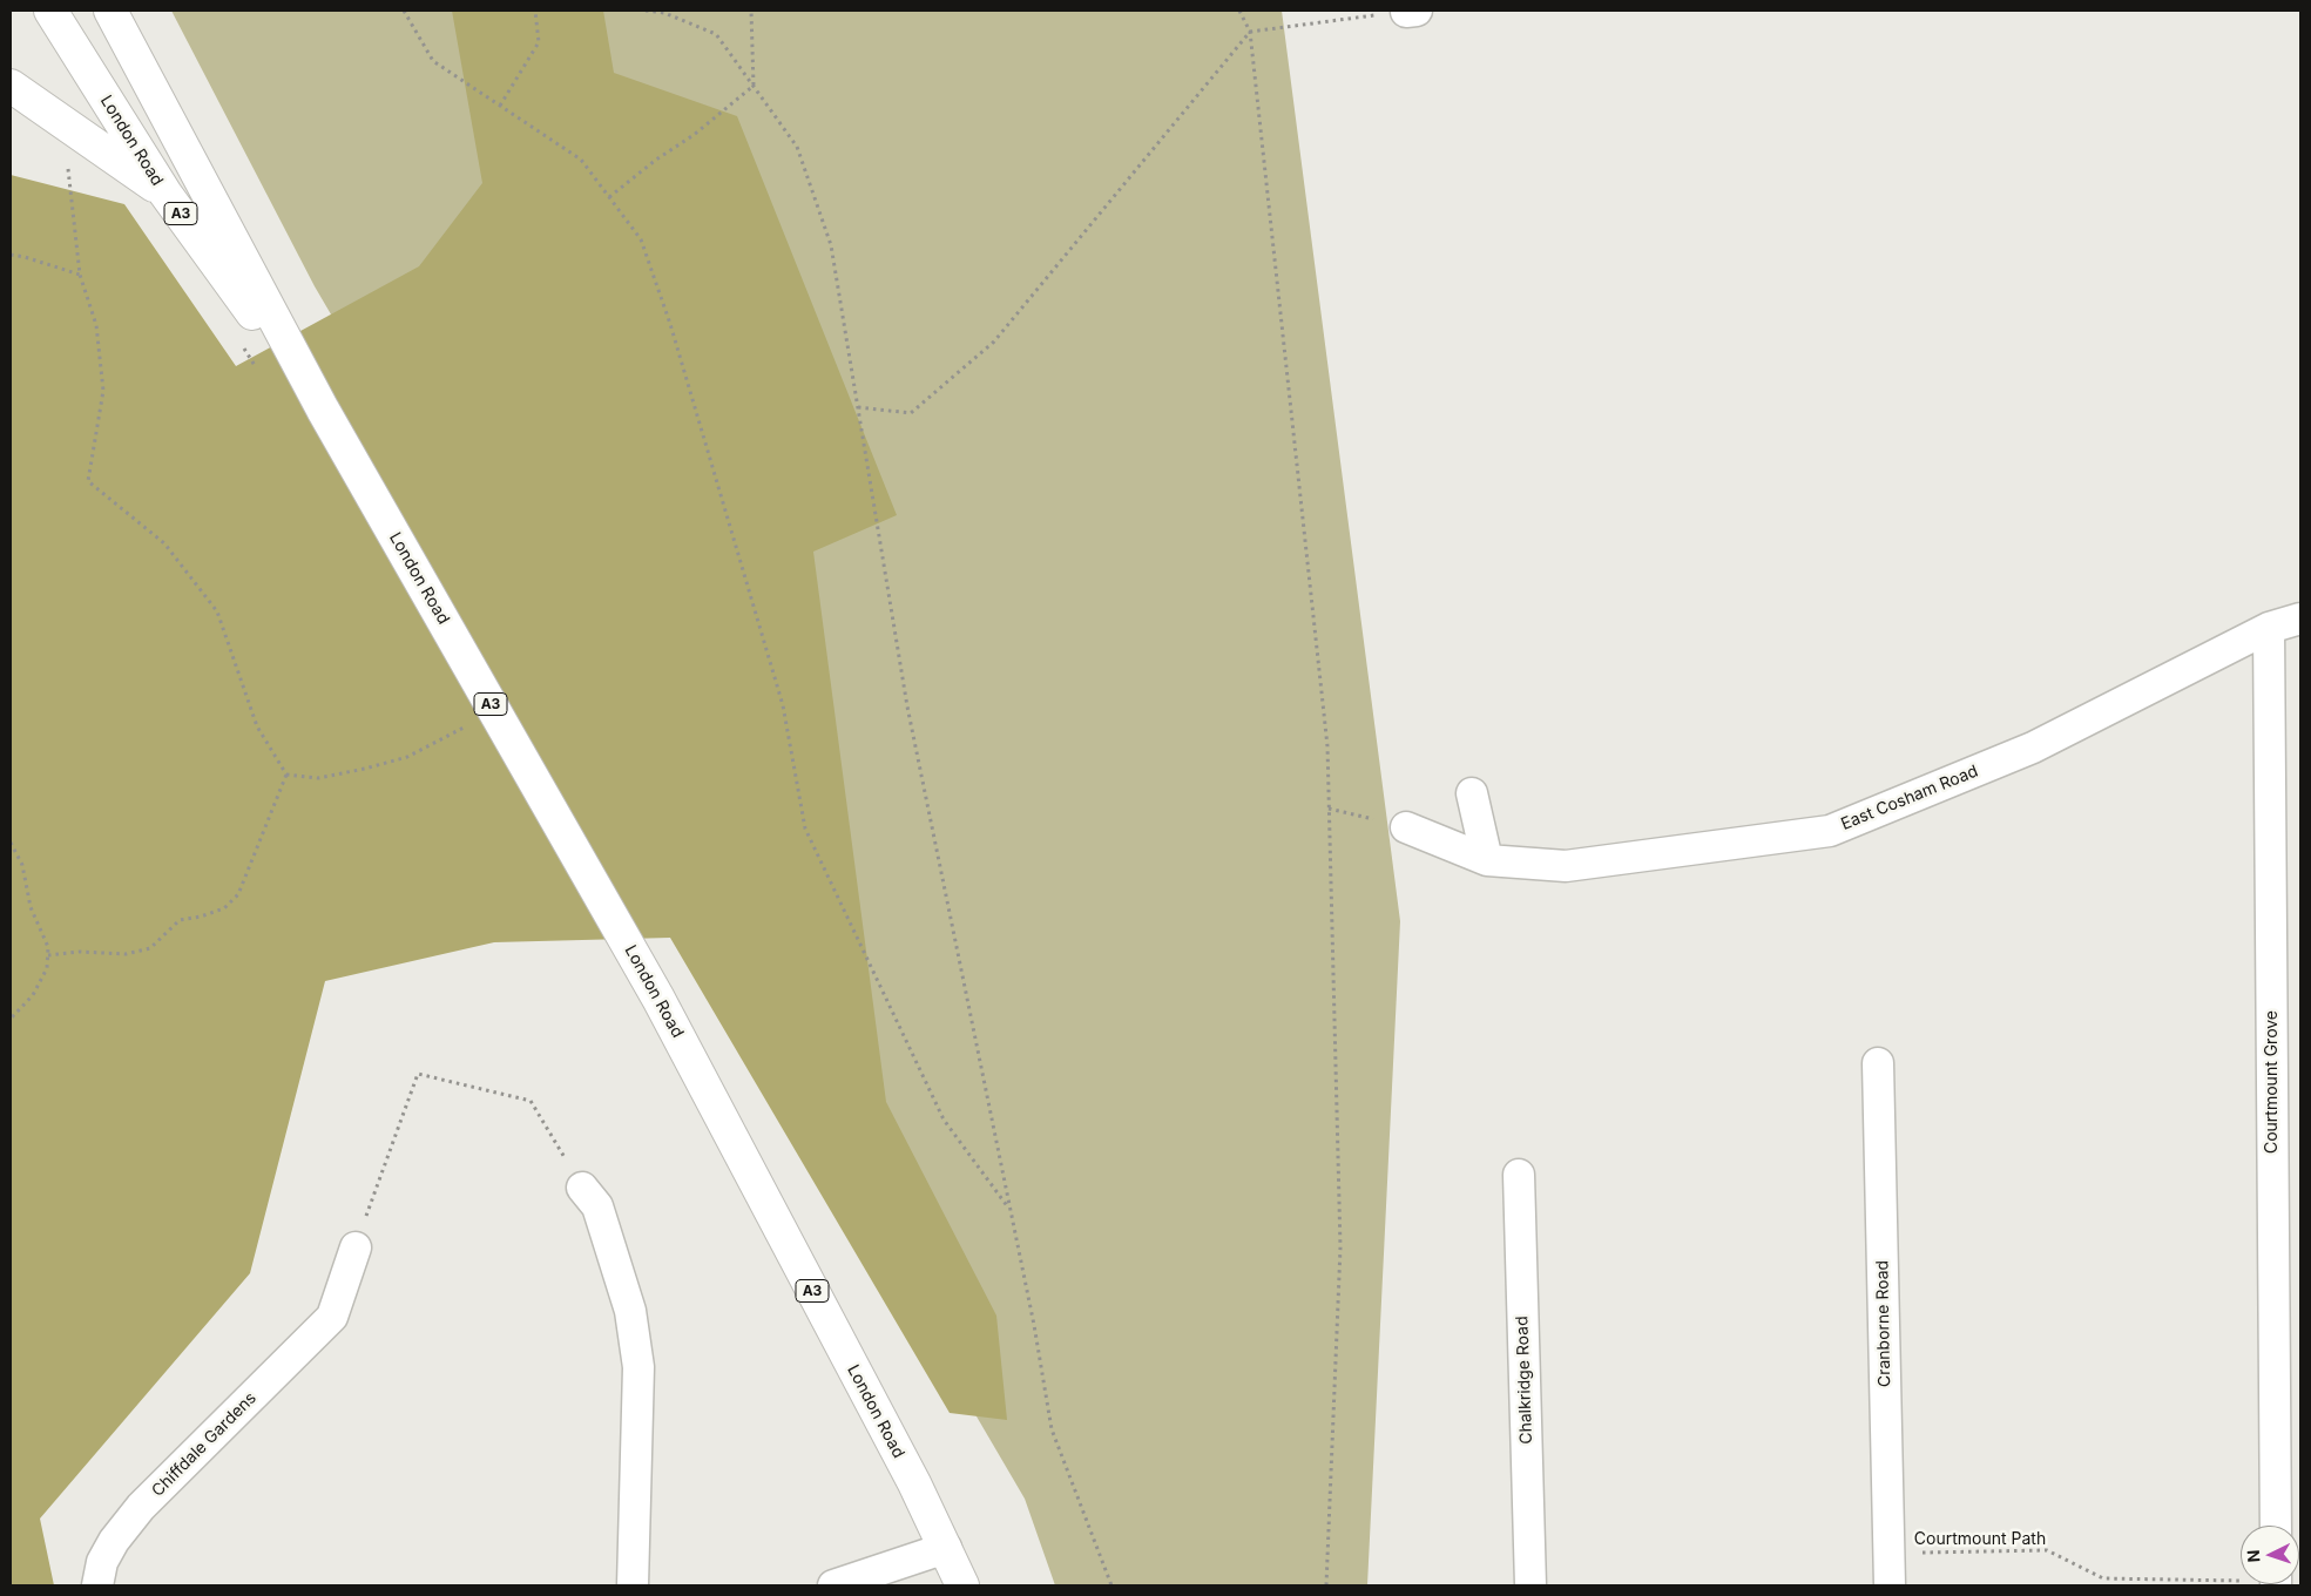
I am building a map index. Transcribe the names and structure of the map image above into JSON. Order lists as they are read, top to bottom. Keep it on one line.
{"streets":{"main road":["London Road","A3"],"street":["East Cosham Road","Courtmount Grove","Cranborne Road","Chalkridge Road","Chiffdale Gardens"],"path":["Courtmount Path"]},"crossings":[["East Cosham Road","Courtmount Grove"],["Cranborne Road","Courtmount Path"]],"north":"left"}
